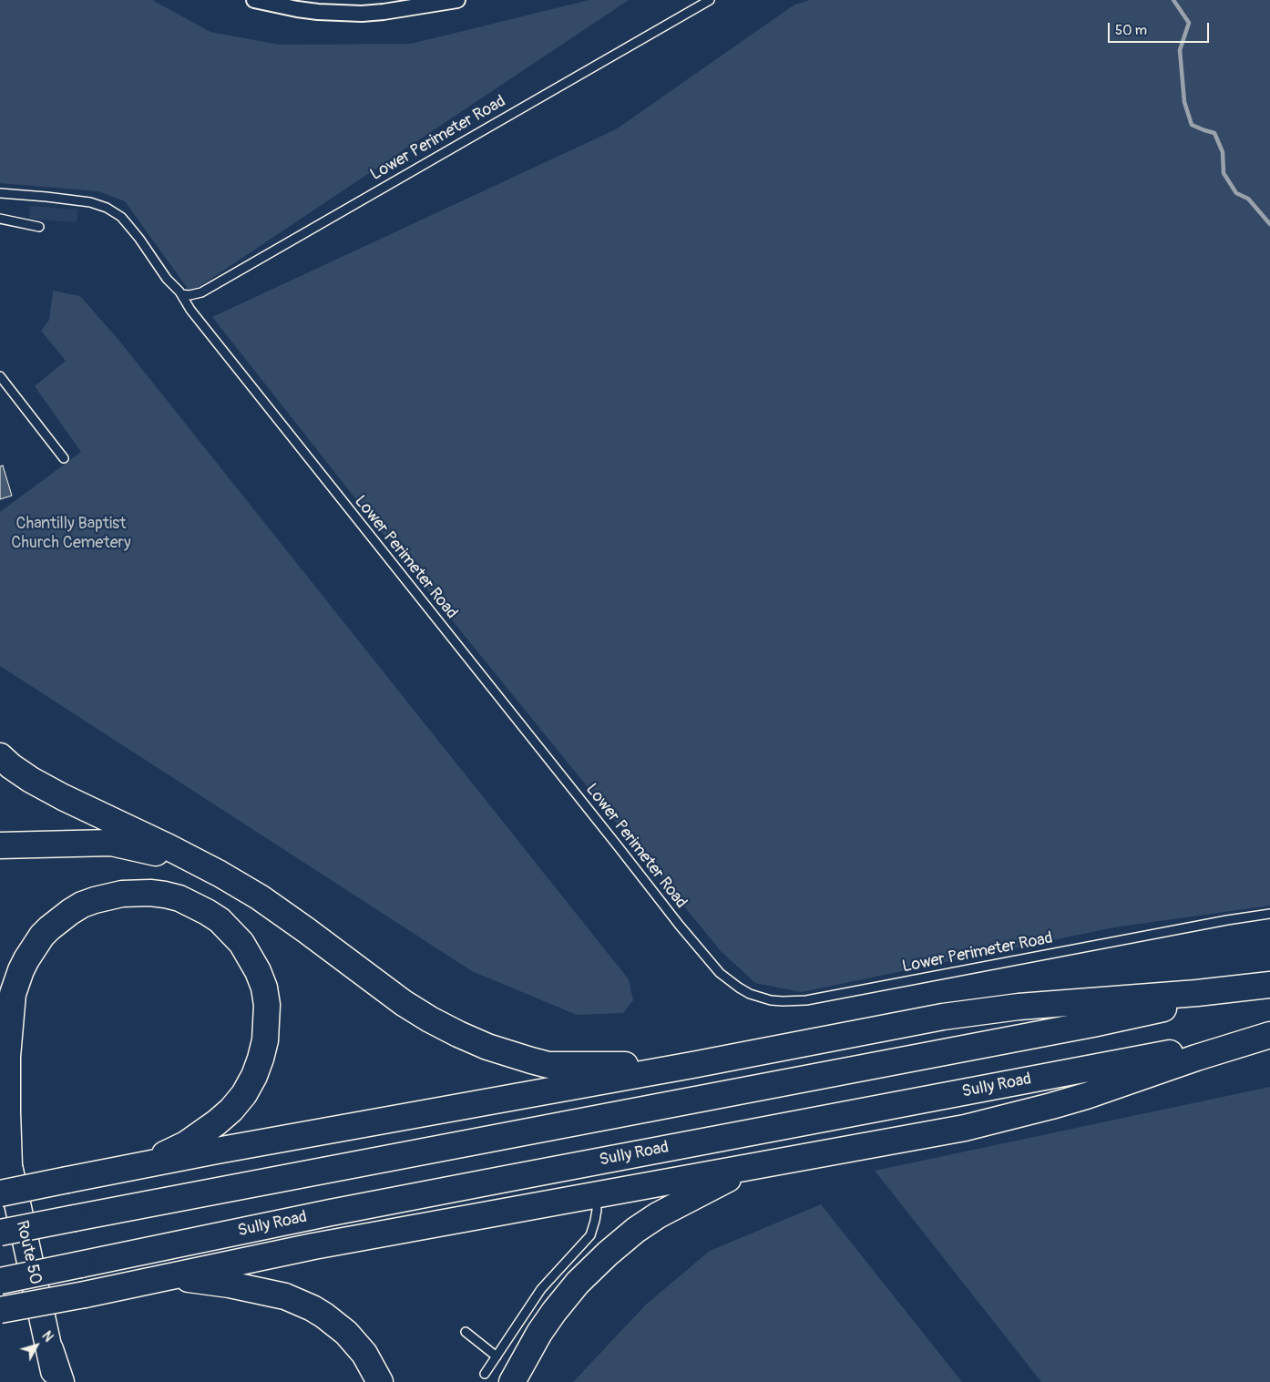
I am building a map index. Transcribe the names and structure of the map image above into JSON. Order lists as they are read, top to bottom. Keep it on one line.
{"streets":{"highway":["Sully Road","Route 50"],"lane":["Lower Perimeter Road"]},"parks":["Chantilly Baptist Church Cemetery"],"scale_bar":"50 m","north":"top right"}
